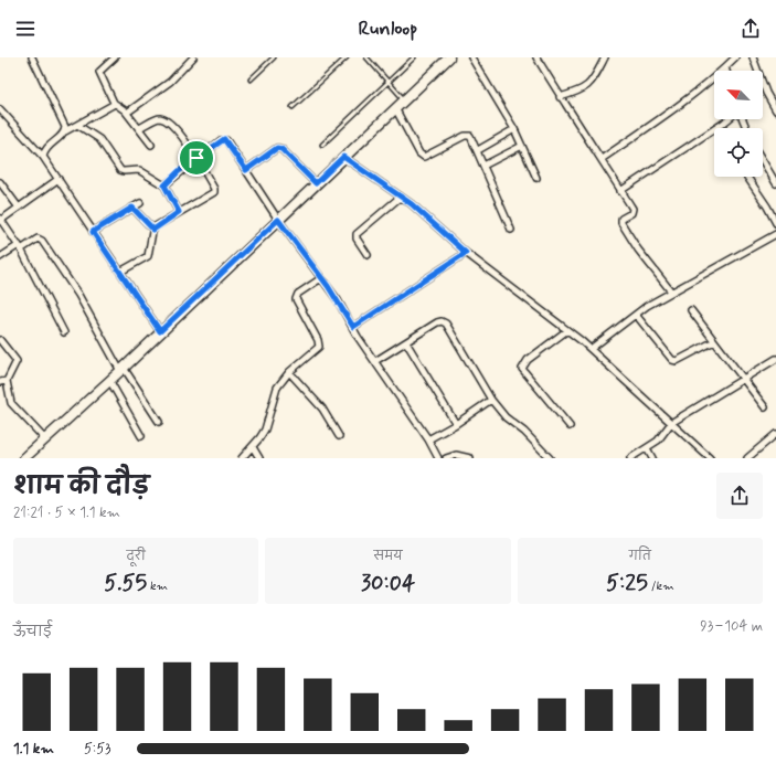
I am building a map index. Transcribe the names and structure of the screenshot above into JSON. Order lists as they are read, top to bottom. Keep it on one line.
{"north":"top left","page":{"header":"Runloop","heading":["शाम की दौड़","21:21 · 5 × 1.1 km"],"stats":[["दूरी","5.55 km"],["समय","30:04"],["गति","5:25 /km"]],"chart":["ऊँचाई","93–104 m"],"list":[{"name":"1.1 km","note":"5:53"}]}}
